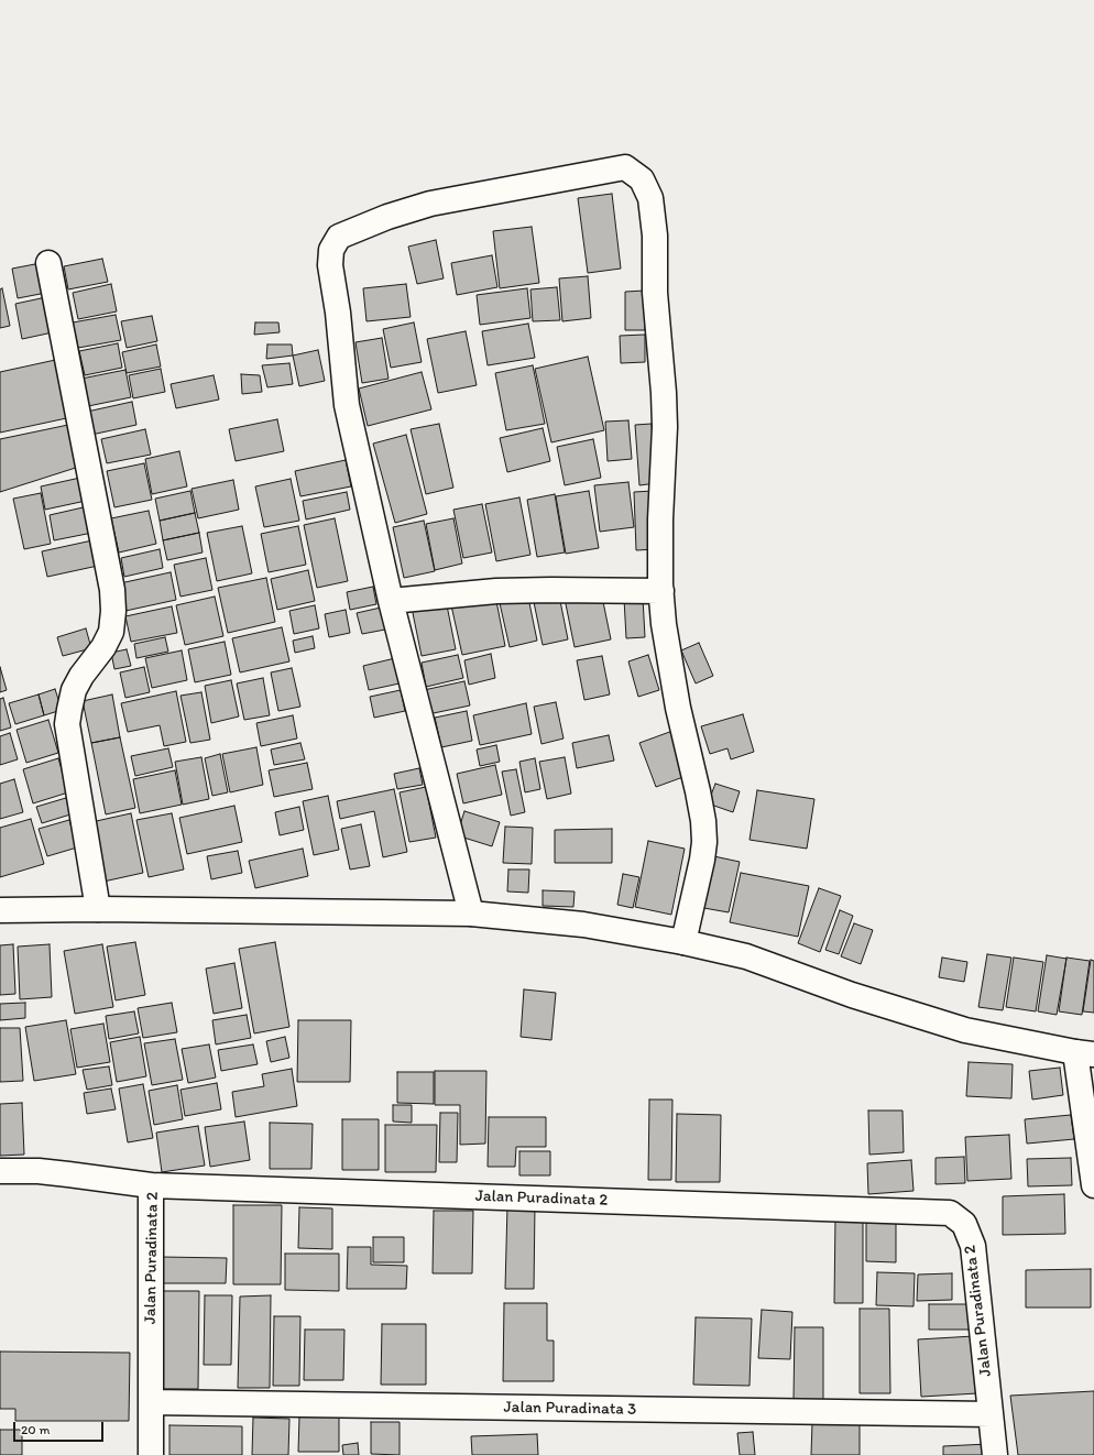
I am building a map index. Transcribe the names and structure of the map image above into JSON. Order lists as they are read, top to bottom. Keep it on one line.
{"streets":{"street":["Jalan Puradinata 2","Jalan Puradinata 3"]},"crossings":[["Jalan Puradinata 2","Jalan Puradinata 3"]],"scale_bar":"20 m"}
